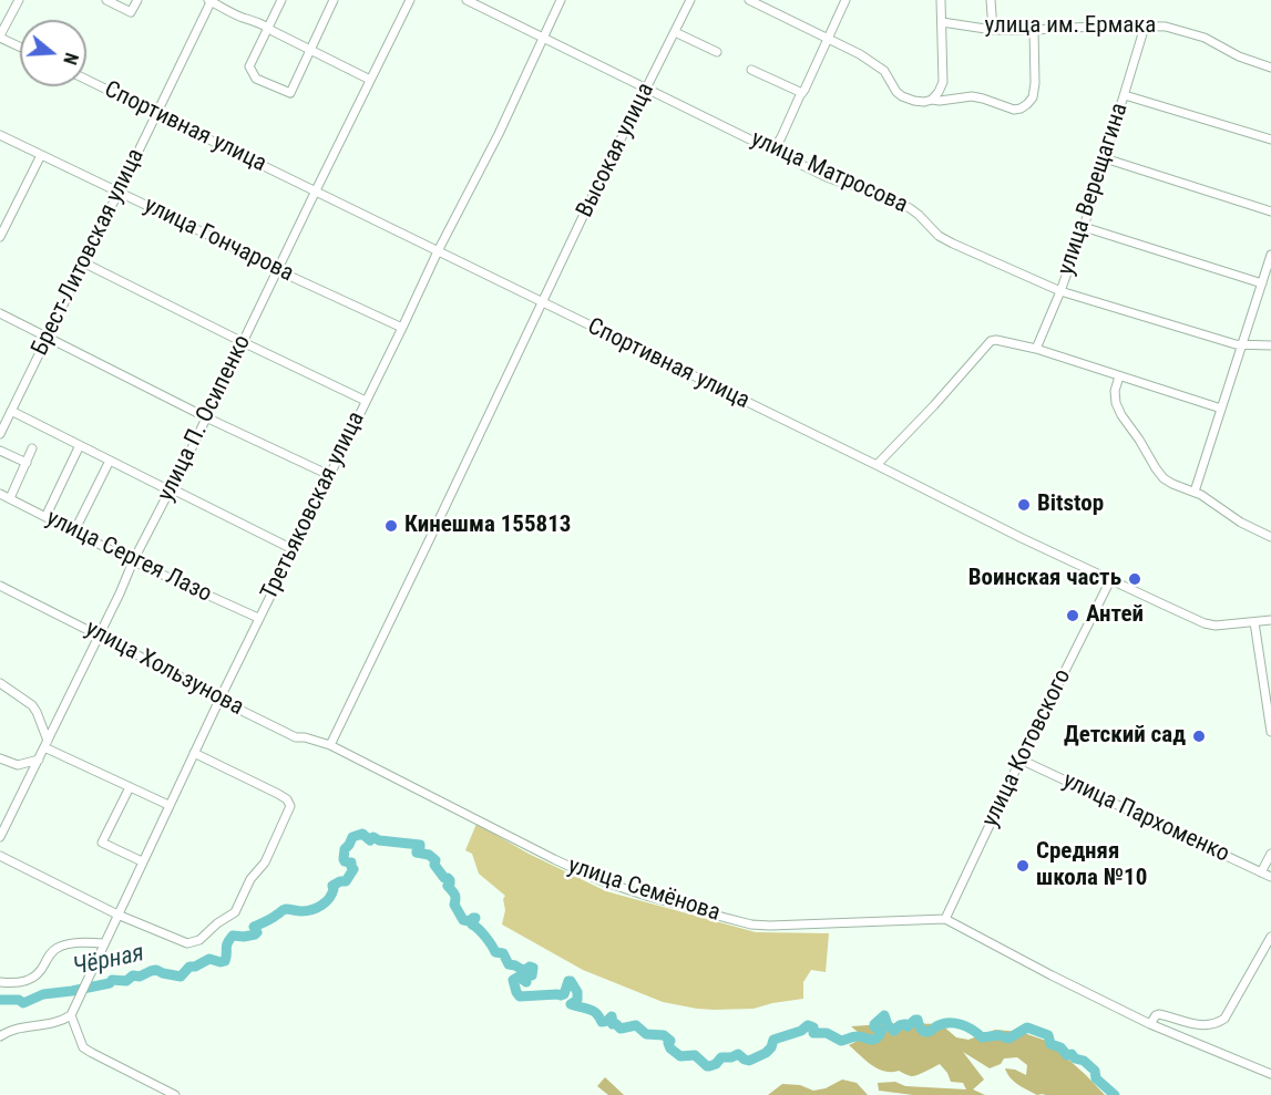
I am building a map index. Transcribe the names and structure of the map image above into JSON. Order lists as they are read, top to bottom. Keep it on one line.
{"streets":{"street":["улица им. Ермака","Спортивная улица","Высокая улица","улица Матросова","улица Верещагина","улица Гончарова","Брест-Литовская улица","улица П. Осипенко","Третьяковская улица","улица Сергея Лазо","улица Хользунова","улица Котовского","улица Пархоменко","улица Семёнова"]},"crossings":[["улица им. Ермака","улица Верещагина"],["Спортивная улица","Высокая улица"],["Спортивная улица","Брест-Литовская улица"],["Спортивная улица","улица П. Осипенко"],["Спортивная улица","Третьяковская улица"],["Спортивная улица","улица Котовского"],["Высокая улица","улица Матросова"],["Высокая улица","улица Хользунова"],["Высокая улица","улица Семёнова"],["улица Матросова","улица Верещагина"],["улица Матросова","Третьяковская улица"],["улица Гончарова","Брест-Литовская улица"],["улица Гончарова","улица П. Осипенко"],["улица Гончарова","Третьяковская улица"],["улица П. Осипенко","улица Сергея Лазо"],["улица П. Осипенко","улица Хользунова"],["Третьяковская улица","улица Сергея Лазо"],["Третьяковская улица","улица Хользунова"],["улица Хользунова","улица Семёнова"],["улица Котовского","улица Пархоменко"],["улица Котовского","улица Семёнова"]],"water":["Чёрная"],"places":["Bitstop","Кинешма 155813","Воинская часть","Антей","Детский сад","Средняя школа №10"],"north":"right"}
